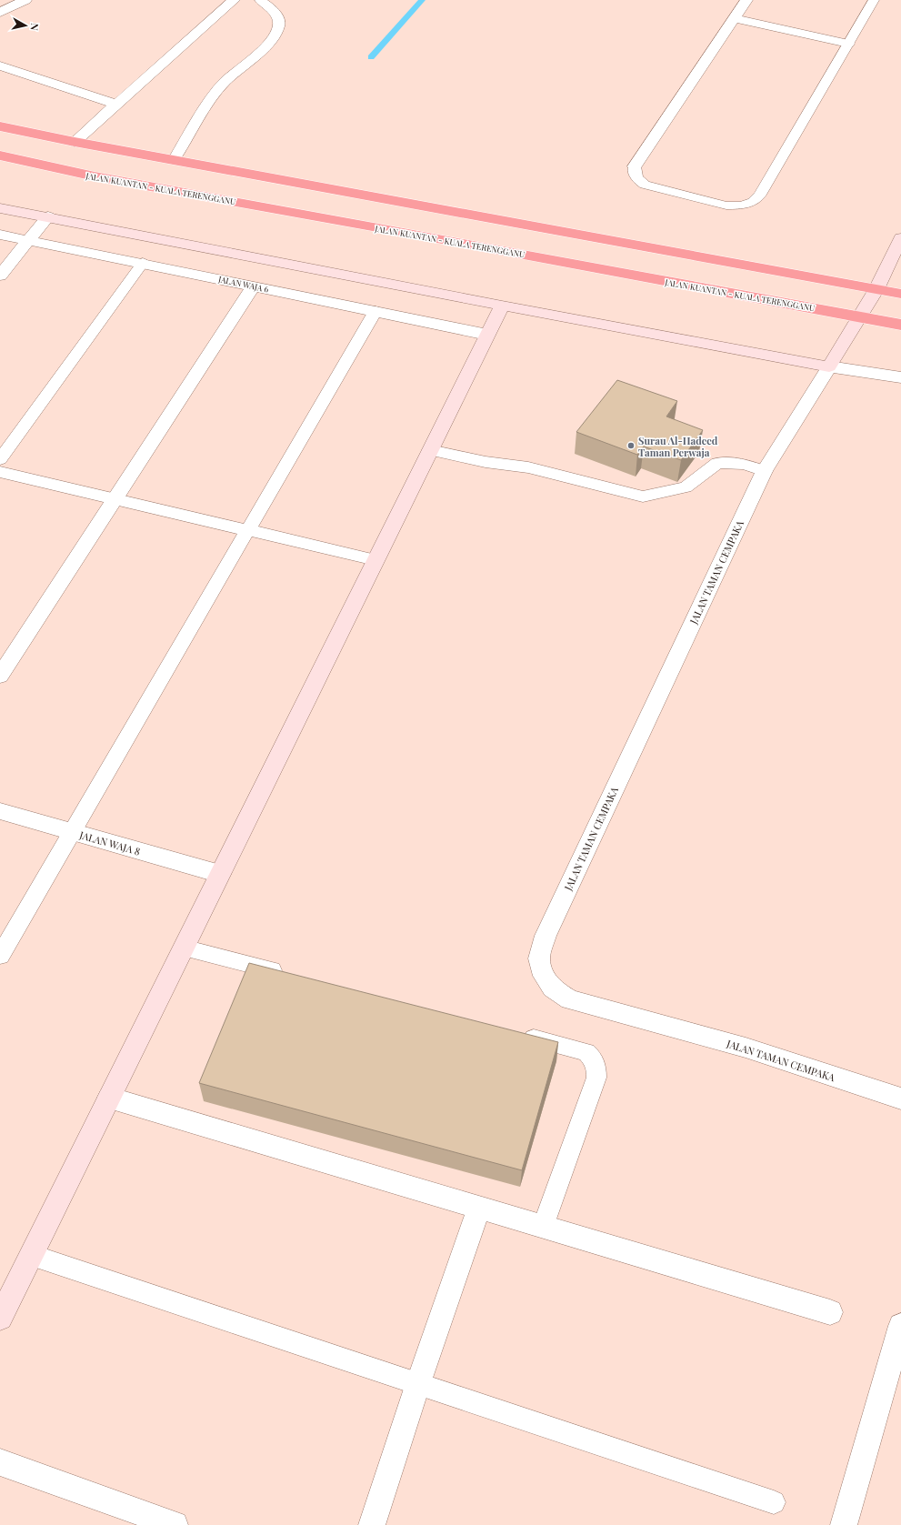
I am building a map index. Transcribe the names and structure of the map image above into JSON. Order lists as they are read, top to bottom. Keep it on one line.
{"streets":{"highway":["JALAN KUANTAN - KUALA TERENGGANU"],"street":["JALAN WAJA 6","JALAN TAMAN CEMPAKA","JALAN WAJA 8"]},"places":["Surau Al-Hadeed Taman Perwaja"],"north":"right"}
